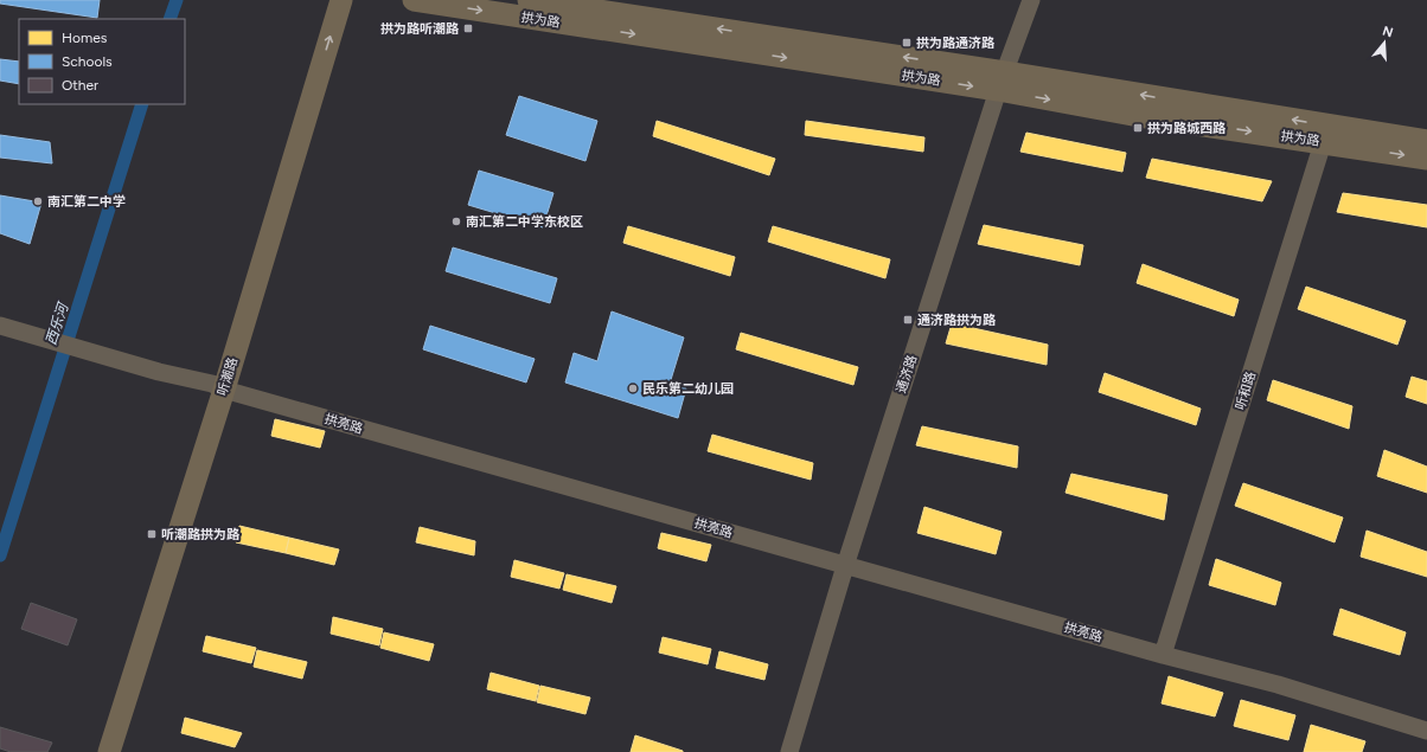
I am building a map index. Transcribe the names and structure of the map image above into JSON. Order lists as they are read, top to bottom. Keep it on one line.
{"streets":{"main road":["拱为路","听潮路"],"street":["通济路","听和路","拱亮路"]},"crossings":[["拱为路","通济路"],["拱为路","听和路"],["通济路","拱亮路"],["听潮路","拱亮路"],["听和路","拱亮路"]],"water":["西乐河"],"places":{"transit":["拱为路听潮路","拱为路通济路","拱为路城西路","通济路拱为路","听潮路拱为路"],"other":["南汇第二中学","南汇第二中学东校区","民乐第二幼儿园"]},"legend":["Homes","Schools","Other"],"north":"top"}
